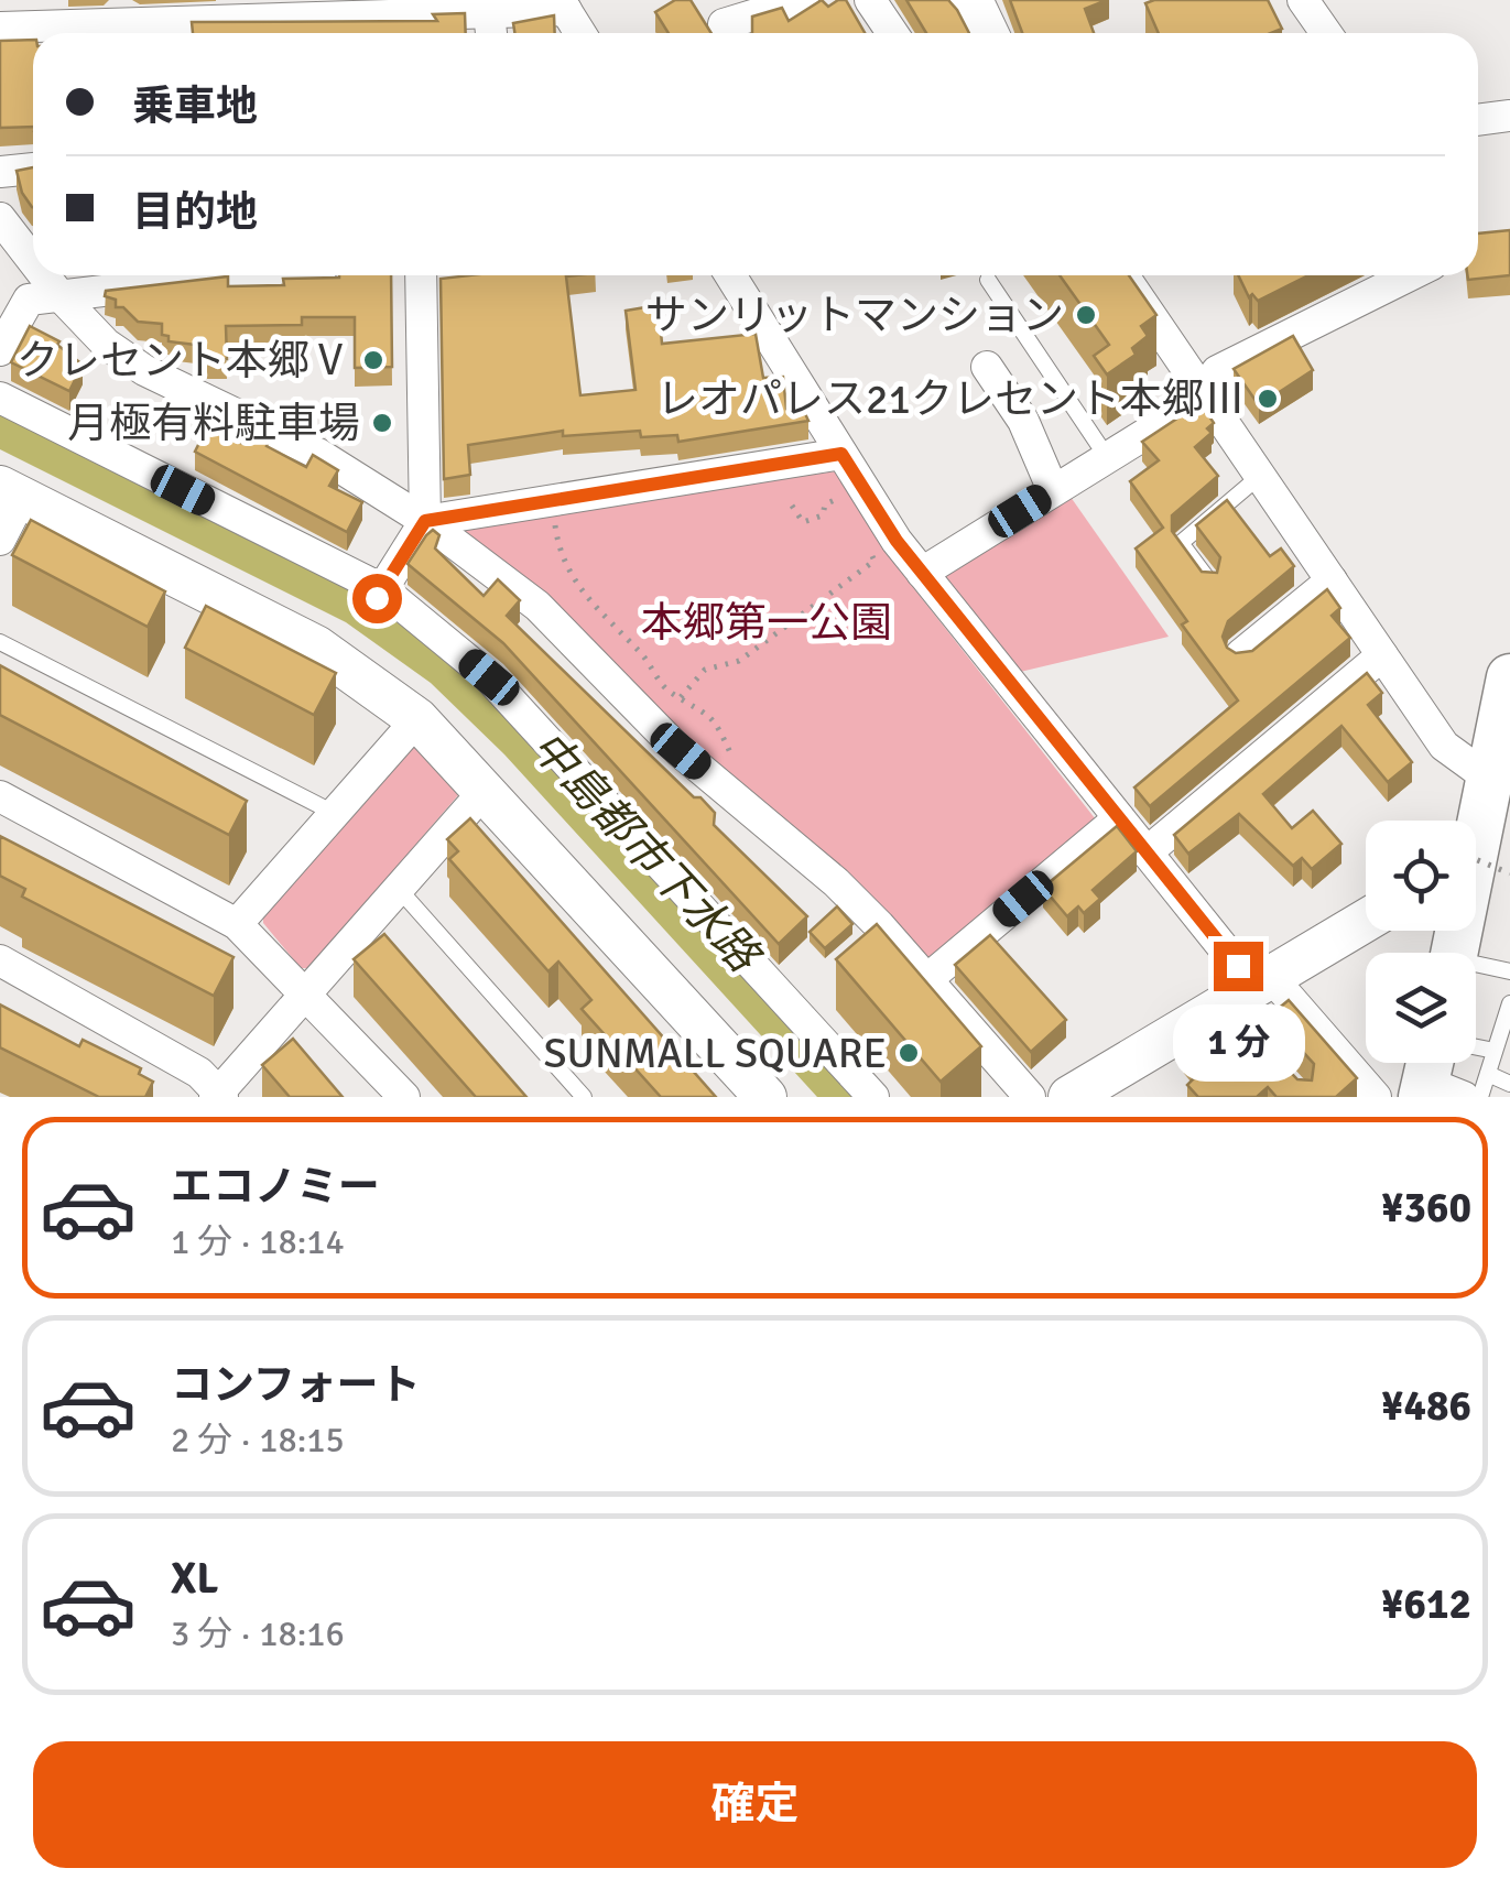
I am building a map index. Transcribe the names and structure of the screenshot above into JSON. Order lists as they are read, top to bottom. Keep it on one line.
{"water":["中島都市下水路"],"parks":["本郷第一公園"],"places":["サンリットマンション","クレセント本郷Ⅴ","レオパレス21クレセント本郷Ⅲ","月極有料駐車場","SUNMALL SQUARE"],"page":{"banner":["乗車地","目的地"],"bubble":"1 分","list":[{"name":"エコノミー","note":"1 分 · 18:14","value":"¥360"},{"name":"コンフォート","note":"2 分 · 18:15","value":"¥486"},{"name":"XL","note":"3 分 · 18:16","value":"¥612"}],"buttons":"確定"}}
